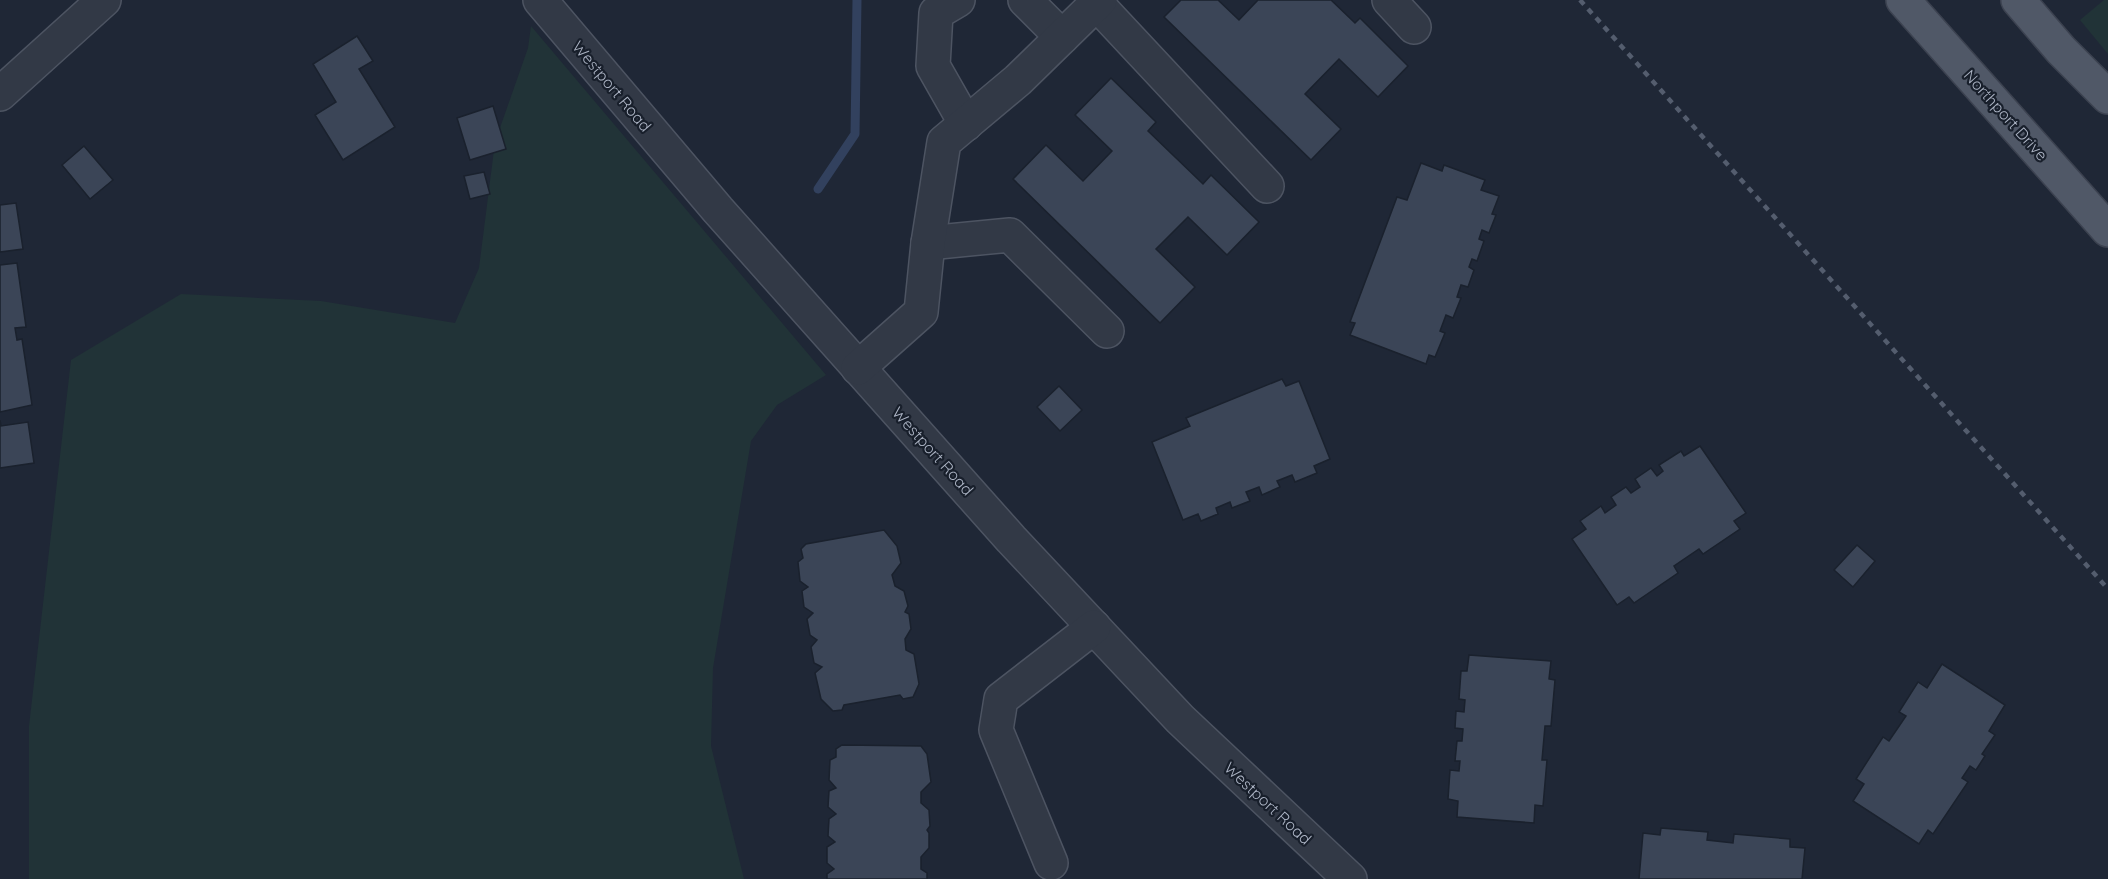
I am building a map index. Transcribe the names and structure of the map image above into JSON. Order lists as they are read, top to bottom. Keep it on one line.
{"streets":{"main road":["Northport Drive"],"street":["Westport Road"]}}
